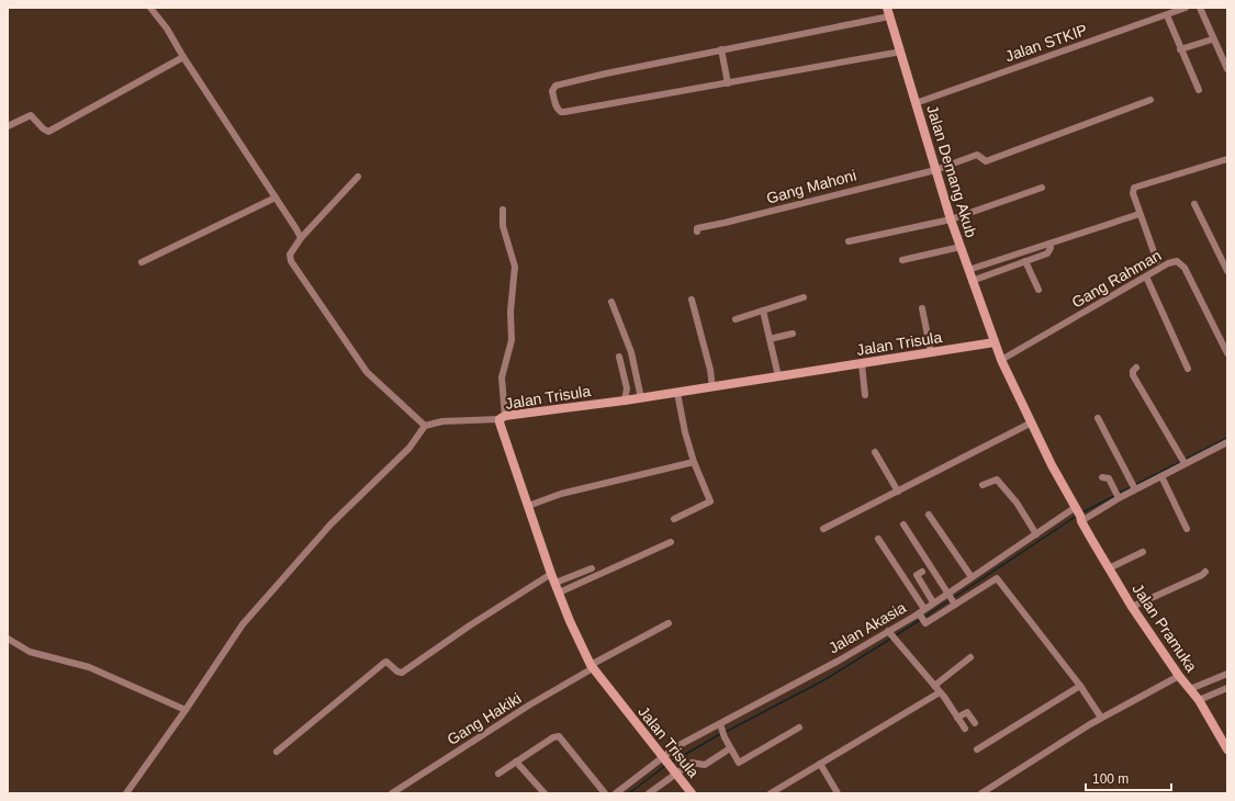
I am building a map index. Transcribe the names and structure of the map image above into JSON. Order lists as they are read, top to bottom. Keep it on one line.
{"streets":{"street":["Jalan STKIP","Jalan Demang Akub","Gang Mahoni","Gang Rahman","Jalan Trisula","Jalan Akasia","Jalan Pramuka","Gang Hakiki"]},"crossings":[["Jalan STKIP","Jalan Demang Akub"],["Jalan Demang Akub","Gang Mahoni"],["Jalan Demang Akub","Jalan Trisula"],["Jalan Demang Akub","Jalan Pramuka"],["Gang Rahman","Jalan Pramuka"],["Jalan Trisula","Jalan Akasia"],["Jalan Trisula","Jalan Pramuka"],["Jalan Trisula","Gang Hakiki"],["Jalan Akasia","Jalan Pramuka"]],"scale_bar":"100 m"}
